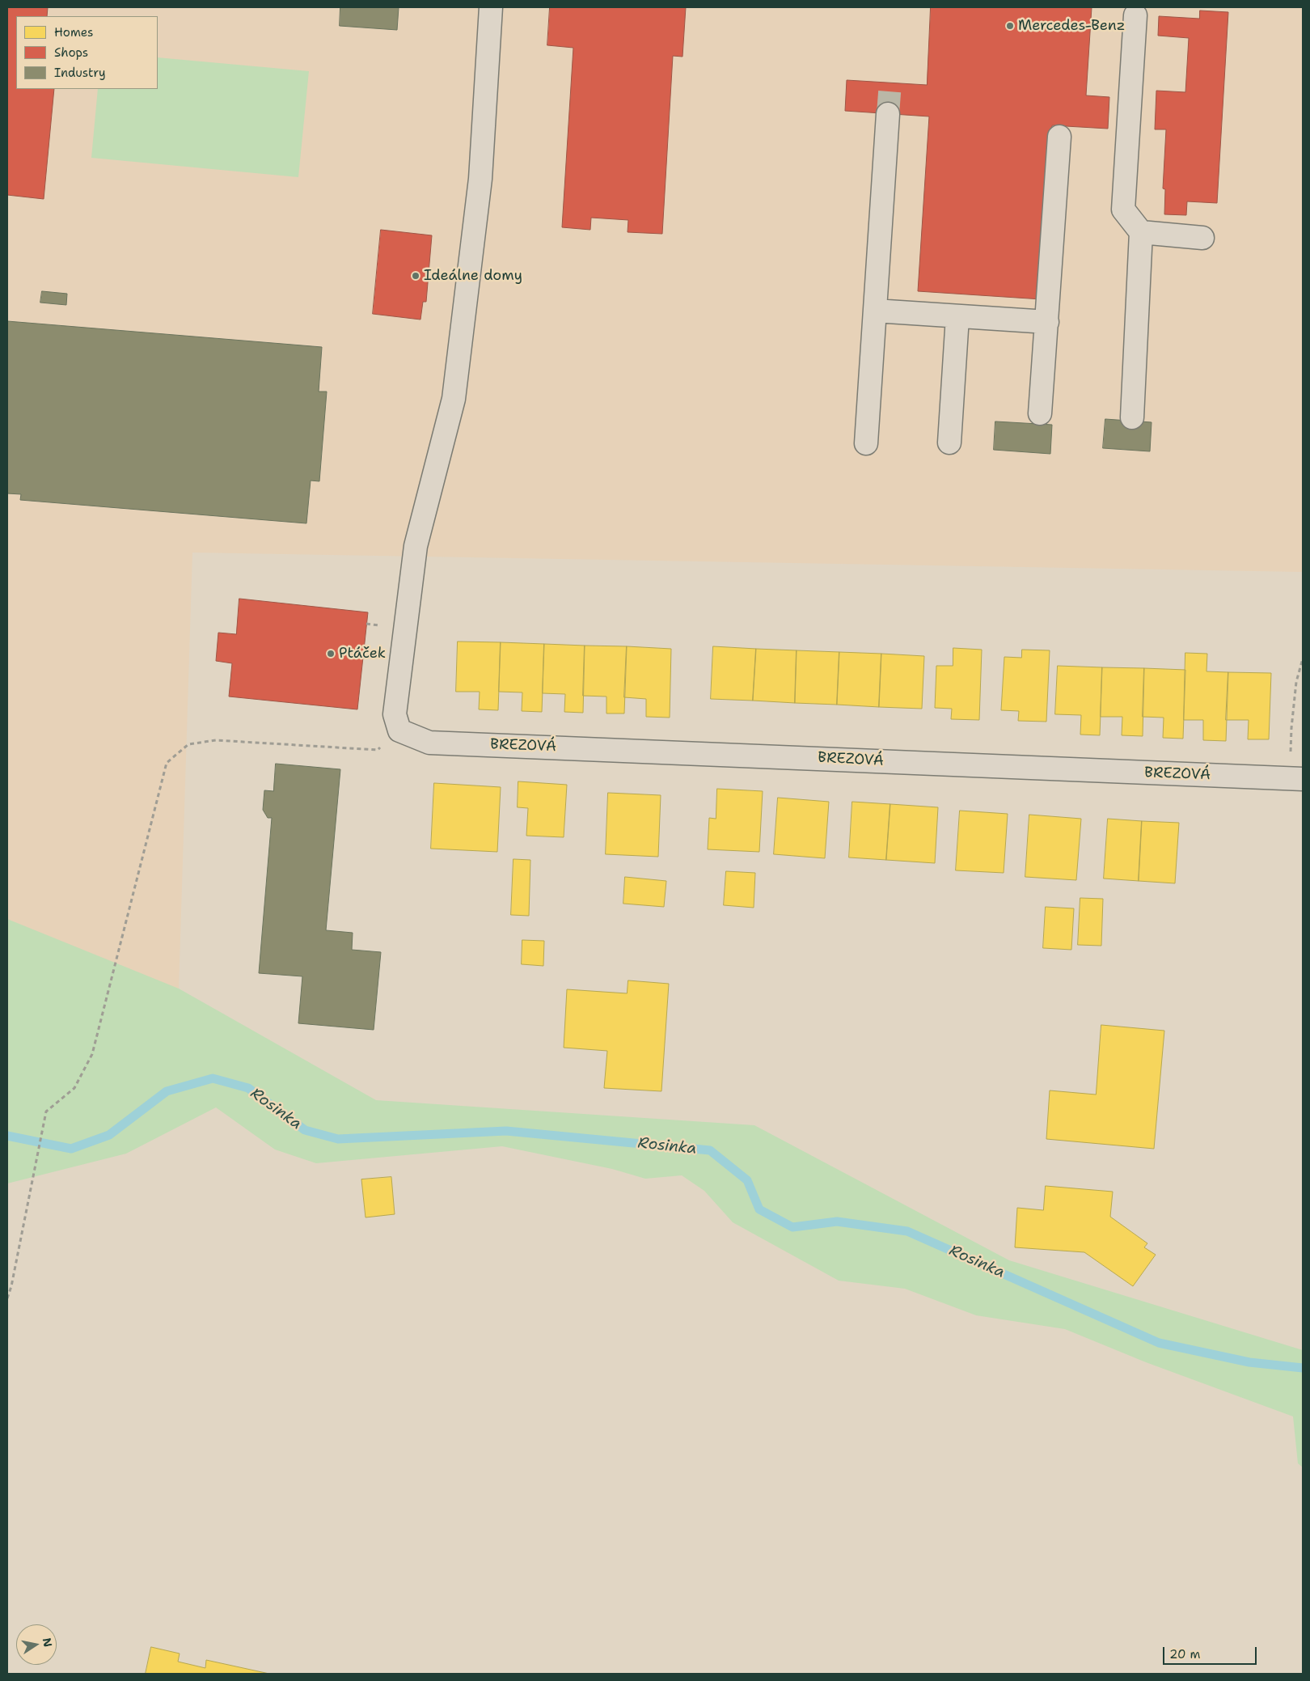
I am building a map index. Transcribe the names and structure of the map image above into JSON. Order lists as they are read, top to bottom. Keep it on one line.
{"streets":{"street":["BREZOVÁ"]},"water":["Rosinka"],"places":["Mercedes-Benz","Ideálne domy","Ptáček"],"legend":["Homes","Shops","Industry"],"scale_bar":"20 m","north":"right"}
